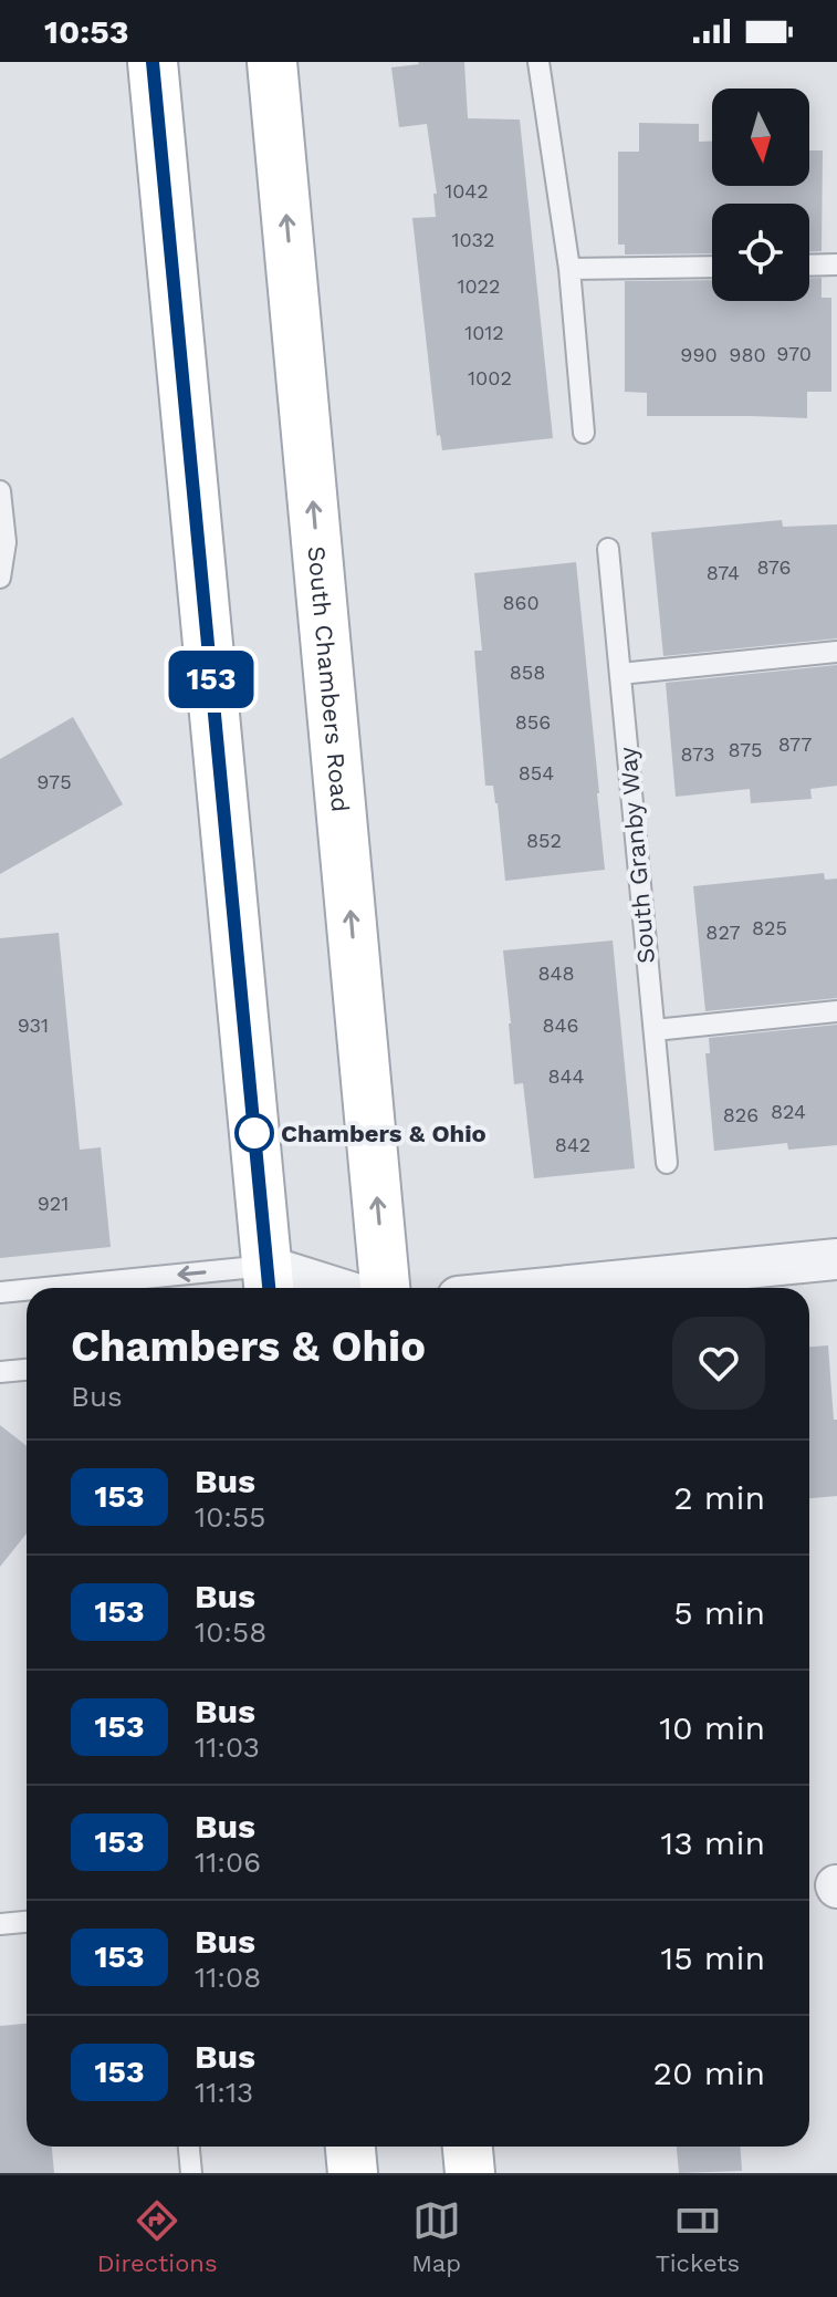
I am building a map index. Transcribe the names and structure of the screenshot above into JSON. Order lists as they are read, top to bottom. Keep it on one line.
{"streets":{"main road":["South Chambers Road"],"lane":["South Granby Way"]},"places":["Chambers & Ohio"],"lines":["bus line 153"],"house_numbers":["1042","1032","1022","1012","970","990","980","1002","876","874","860","858","856","877","875","873","854","975","852","825","827","848","931","846","844","824","826","842","921"],"north":"bottom","page":{"status":"10:53","on_map":"153","heading":["Chambers & Ohio","Bus"],"list":[{"mark":"153","name":"Bus","note":"10:55","value":"2 min"},{"mark":"153","name":"Bus","note":"10:58","value":"5 min"},{"mark":"153","name":"Bus","note":"11:03","value":"10 min"},{"mark":"153","name":"Bus","note":"11:06","value":"13 min"},{"mark":"153","name":"Bus","note":"11:08","value":"15 min"},{"mark":"153","name":"Bus","note":"11:13","value":"20 min"}],"tabs":["Directions","Map","Tickets"]}}
